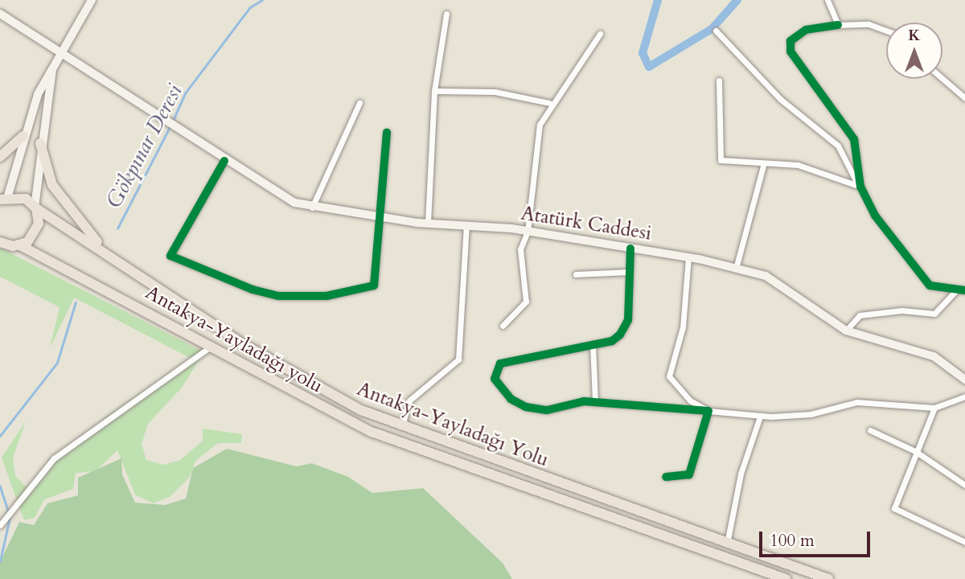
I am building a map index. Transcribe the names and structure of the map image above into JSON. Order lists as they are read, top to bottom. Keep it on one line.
{"streets":{"highway":["Antakya-Yayladağı yolu","Antakya-Yayladağı Yolu"],"main road":["Atatürk Caddesi"]},"water":["Gökpınar Deresi"],"scale_bar":"100 m","north":"top"}
